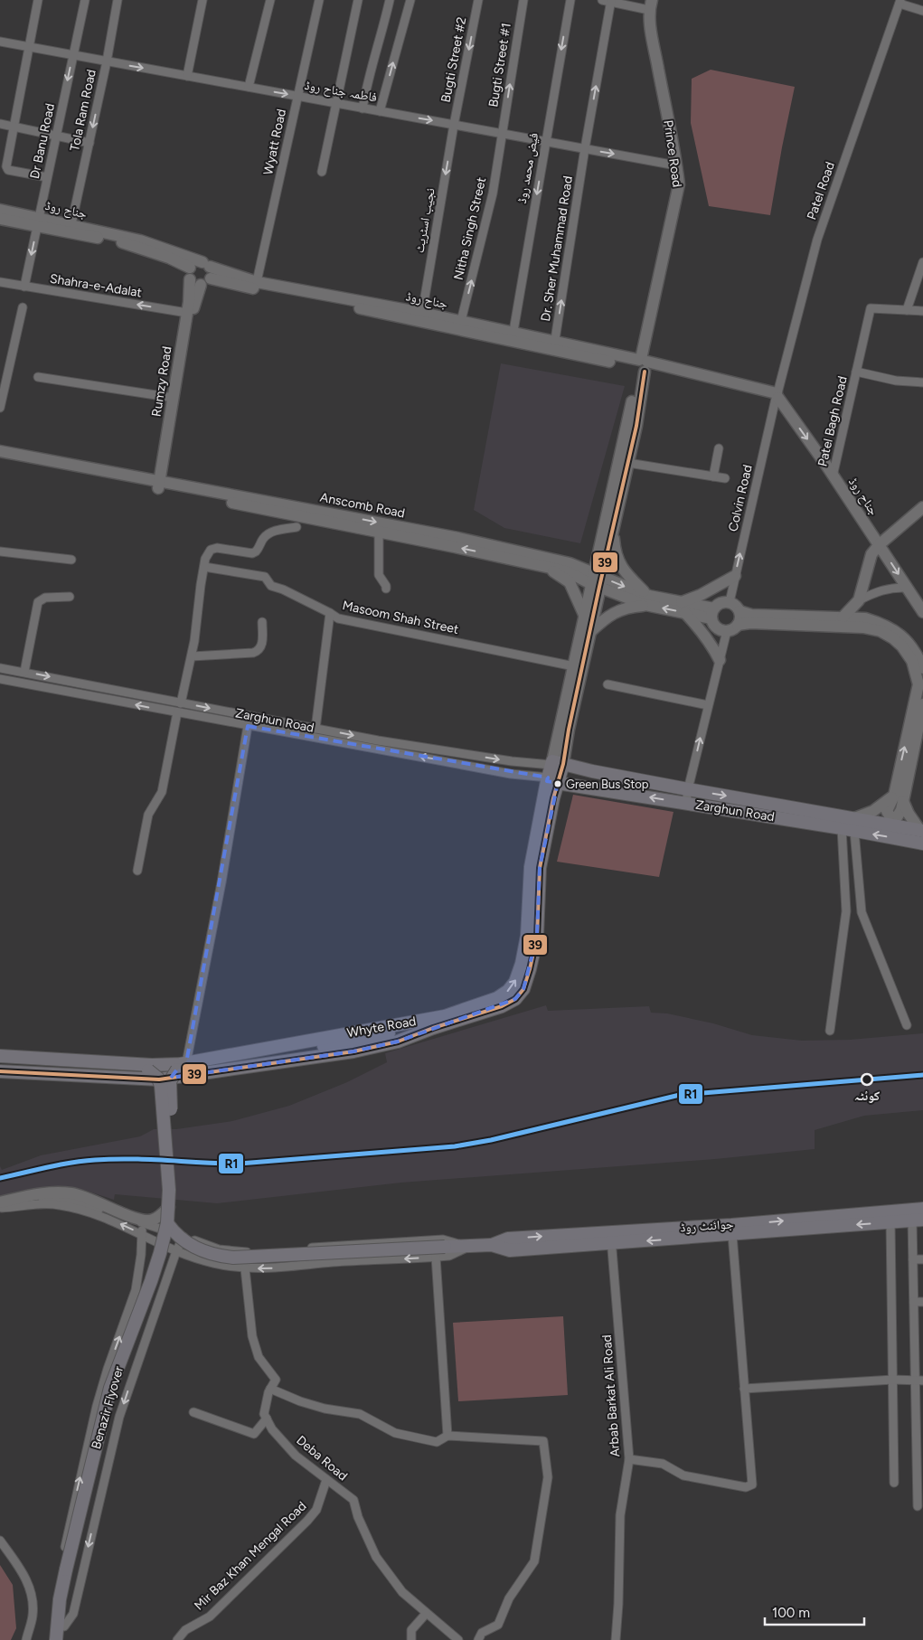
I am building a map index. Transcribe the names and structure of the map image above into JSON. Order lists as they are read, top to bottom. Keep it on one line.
{"streets":{"main road":["Prince Road","جناح روڈ","Rumzy Road","Anscomb Road","Zarghun Road","Whyte Road","جوائنٹ روڈ","Benazir Flyover"],"street":["Bugti Street #2","Bugti Street #1","فاطمہ جناح روڈ","Tola Ram Road","Dr Banu Road","Wyatt Road","فیض محمد روڈ","Patel Road","نجیب اسٹریٹ","Nitha Singh Street","Dr. Sher Muhammad Road","Shahra-e-Adalat","Patel Bagh Road","Colvin Road","Masoom Shah Street","Arbab Barkat Ali Road","Deba Road","Mir Baz Khan Mengal Road"]},"crossings":[["Bugti Street #2","فاطمہ جناح روڈ"],["Bugti Street #2","نجیب اسٹریٹ"],["Bugti Street #1","فاطمہ جناح روڈ"],["Bugti Street #1","Nitha Singh Street"],["فاطمہ جناح روڈ","Tola Ram Road"],["فاطمہ جناح روڈ","Dr Banu Road"],["فاطمہ جناح روڈ","Wyatt Road"],["فاطمہ جناح روڈ","Prince Road"],["فاطمہ جناح روڈ","فیض محمد روڈ"],["فاطمہ جناح روڈ","نجیب اسٹریٹ"],["فاطمہ جناح روڈ","Nitha Singh Street"],["فاطمہ جناح روڈ","Dr. Sher Muhammad Road"],["Tola Ram Road","جناح روڈ"],["Dr Banu Road","جناح روڈ"],["Dr Banu Road","Shahra-e-Adalat"],["Wyatt Road","جناح روڈ"],["Prince Road","جناح روڈ"],["Prince Road","Anscomb Road"],["Prince Road","Masoom Shah Street"],["Prince Road","Zarghun Road"],["Prince Road","Whyte Road"],["فیض محمد روڈ","جناح روڈ"],["Patel Road","جناح روڈ"],["Patel Road","Colvin Road"],["جناح روڈ","نجیب اسٹریٹ"],["جناح روڈ","Nitha Singh Street"],["جناح روڈ","Dr. Sher Muhammad Road"],["جناح روڈ","Rumzy Road"],["جناح روڈ","Patel Bagh Road"],["جناح روڈ","Colvin Road"],["Shahra-e-Adalat","Rumzy Road"],["Rumzy Road","Anscomb Road"],["Colvin Road","Anscomb Road"],["Whyte Road","Benazir Flyover"],["جوائنٹ روڈ","Arbab Barkat Ali Road"],["جوائنٹ روڈ","Benazir Flyover"],["Deba Road","Mir Baz Khan Mengal Road"]],"one_way":["Bugti Street #1","فاطمہ جناح روڈ","Tola Ram Road","فیض محمد روڈ","نجیب اسٹریٹ","Nitha Singh Street","Dr. Sher Muhammad Road","Shahra-e-Adalat","Colvin Road"],"places":["Green Bus Stop","کوئٹہ"],"lines":["transit line 39","transit line R1"],"scale_bar":"100 m"}
